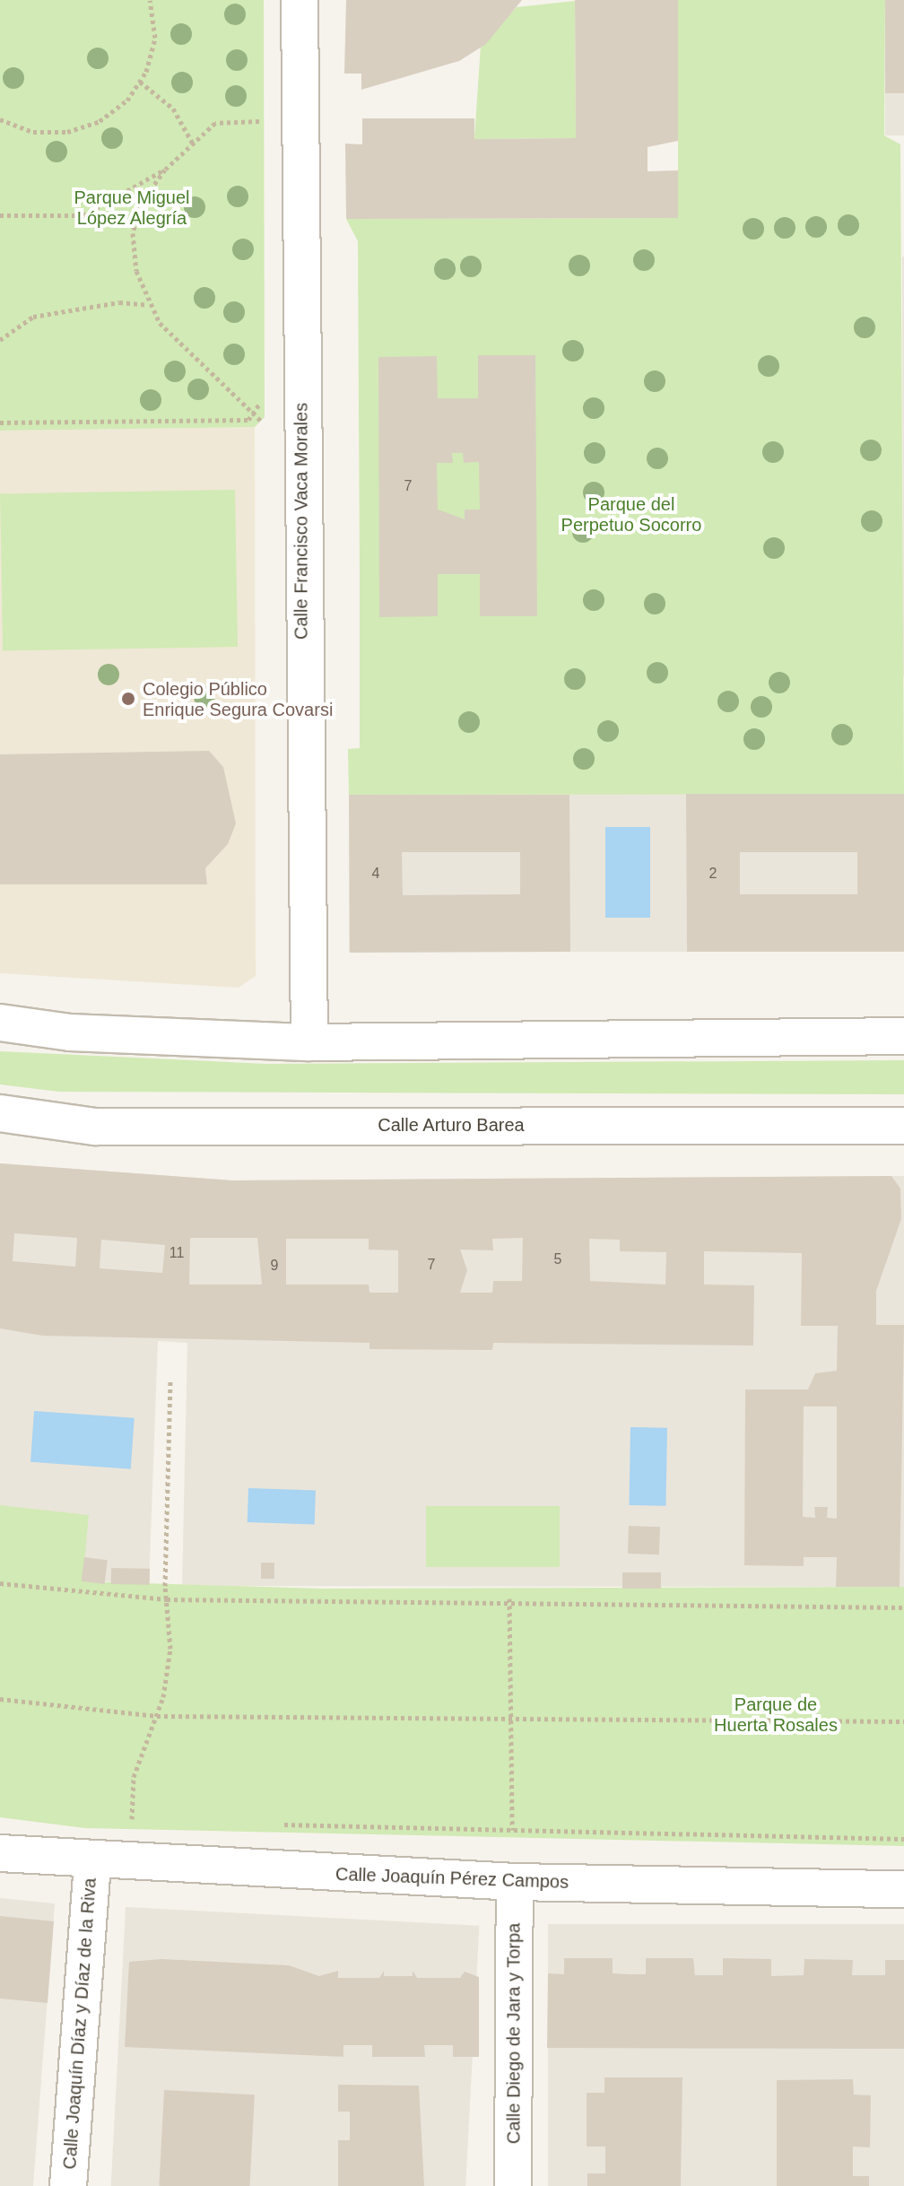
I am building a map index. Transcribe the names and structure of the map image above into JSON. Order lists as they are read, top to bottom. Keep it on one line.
{"streets":{"street":["Calle Francisco Vaca Morales","Calle Arturo Barea","Calle Joaquín Pérez Campos","Calle Joaquín Díaz y Díaz de la Riva","Calle Diego de Jara y Torpa"]},"crossings":[["Calle Joaquín Pérez Campos","Calle Joaquín Díaz y Díaz de la Riva"],["Calle Joaquín Pérez Campos","Calle Diego de Jara y Torpa"]],"parks":["Parque Miguel López Alegría","Parque del Perpetuo Socorro","Parque de Huerta Rosales"],"places":["Colegio Público Enrique Segura Covarsi"],"house_numbers":["7","4","2","11","5","7","9"]}
